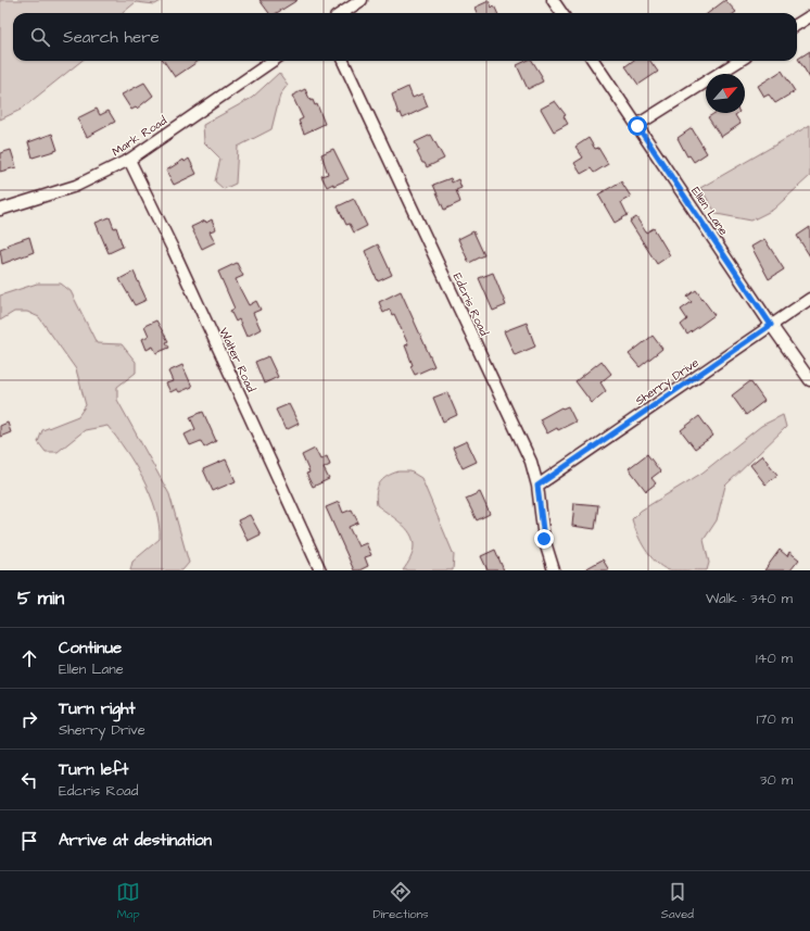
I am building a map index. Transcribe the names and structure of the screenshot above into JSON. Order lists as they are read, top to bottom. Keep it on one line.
{"streets":{"street":["Mark Road","Ellen Lane","Edcris Road","Walter Road","Sherry Drive"]},"crossings":[["Mark Road","Walter Road"],["Ellen Lane","Sherry Drive"],["Edcris Road","Sherry Drive"]],"north":"top right","page":{"search":"Search here","heading":["5 min","Walk · 340 m"],"list":[["Continue","Ellen Lane","140 m"],["Turn right","Sherry Drive","170 m"],["Turn left","Edcris Road","30 m"],"Arrive at destination"],"nav":["Map","Directions","Saved"]}}
